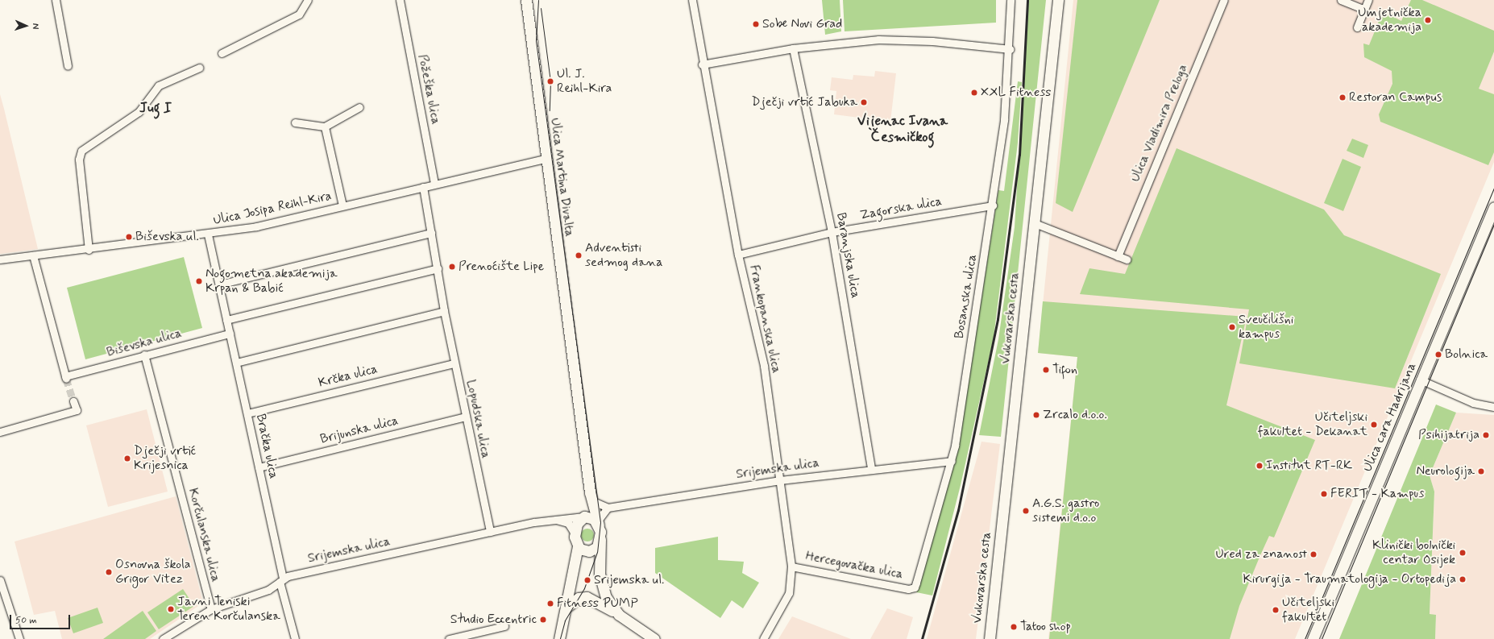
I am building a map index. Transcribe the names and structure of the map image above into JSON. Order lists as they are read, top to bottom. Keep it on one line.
{"streets":{"main road":["Ulica Martina Divalta","Vukovarska cesta","Ulica cara Hadrijana"],"street":["Požeška ulica","Ulica Vladimira Preloga","Ulica Josipa Reihl-Kira","Zagorska ulica","Baranjska ulica","Bosanska ulica","Frankopanska ulica","Biševska ulica","Krčka ulica","Lopudska ulica","Brijunska ulica","Bračka ulica","Srijemska ulica","Korčulanska ulica","Hercegovačka ulica"]},"crossings":[["Požeška ulica","Ulica Josipa Reihl-Kira"],["Ulica Martina Divalta","Ulica Josipa Reihl-Kira"],["Ulica Martina Divalta","Srijemska ulica"],["Ulica Josipa Reihl-Kira","Biševska ulica"],["Ulica Josipa Reihl-Kira","Lopudska ulica"],["Ulica Josipa Reihl-Kira","Bračka ulica"],["Zagorska ulica","Baranjska ulica"],["Zagorska ulica","Bosanska ulica"],["Zagorska ulica","Frankopanska ulica"],["Baranjska ulica","Srijemska ulica"],["Bosanska ulica","Srijemska ulica"],["Bosanska ulica","Hercegovačka ulica"],["Frankopanska ulica","Srijemska ulica"],["Frankopanska ulica","Hercegovačka ulica"],["Biševska ulica","Bračka ulica"],["Biševska ulica","Korčulanska ulica"],["Krčka ulica","Lopudska ulica"],["Krčka ulica","Bračka ulica"],["Lopudska ulica","Brijunska ulica"],["Lopudska ulica","Srijemska ulica"],["Brijunska ulica","Bračka ulica"],["Bračka ulica","Srijemska ulica"],["Srijemska ulica","Korčulanska ulica"]],"districts":["Jug I","Vijenac Ivana Česmičkog"],"places":["Umjetnička akademija","Sobe Novi Grad","Ul. J. Reihl-Kira","XXL Fitness","Restoran Campus","Dječji vrtić Jabuka","Biševska ul.","Adventisti sedmog dana","Prenoćište Lipe","Nogometna akademija Krpan & Babić","Sveučilišni kampus","Bolnica","Tifon","Zrcalo d.o.o.","Učiteljski fakultet - Dekanat","Psihijatrija","Dječji vrtić Krijesnica","Institut RT-RK","Neurologija","FERIT - Kampus","A.G.S. gastro sistemi d.o.o","Klinički bolnički centar Osijek","Ured za znanost","Osnovna škola Grigor Vitez","Kirurgija - Traumatologija - Ortopedija","Srijemska ul.","Fitness PUMP","Javni Teniski Teren Korčulanska","Učiteljski fakultet","Studio Eccentric","Tatoo shop"],"scale_bar":"50 m","north":"right"}
